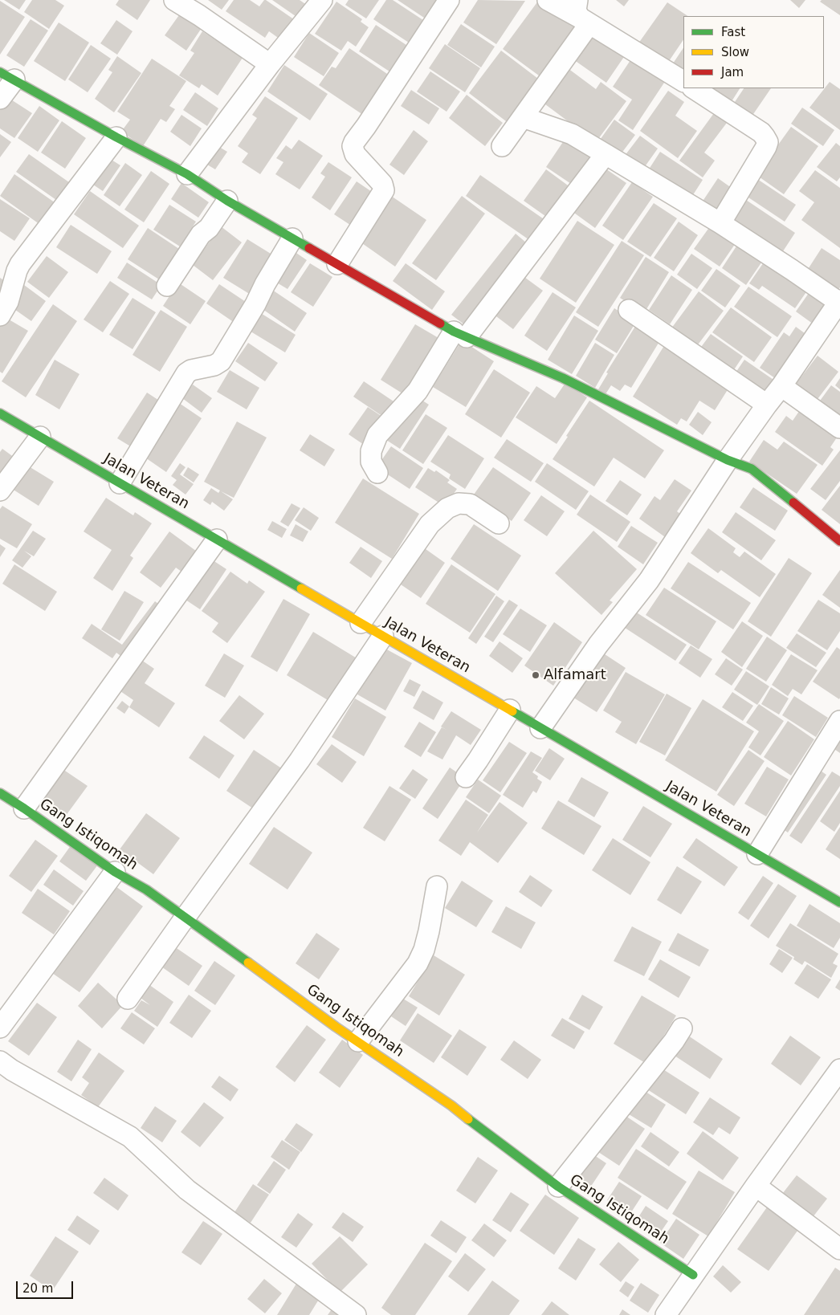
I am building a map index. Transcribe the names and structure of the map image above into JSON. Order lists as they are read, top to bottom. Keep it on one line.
{"streets":{"street":["Jalan Veteran","Gang Istiqomah"]},"places":["Alfamart"],"legend":["Fast","Slow","Jam"],"scale_bar":"20 m"}
